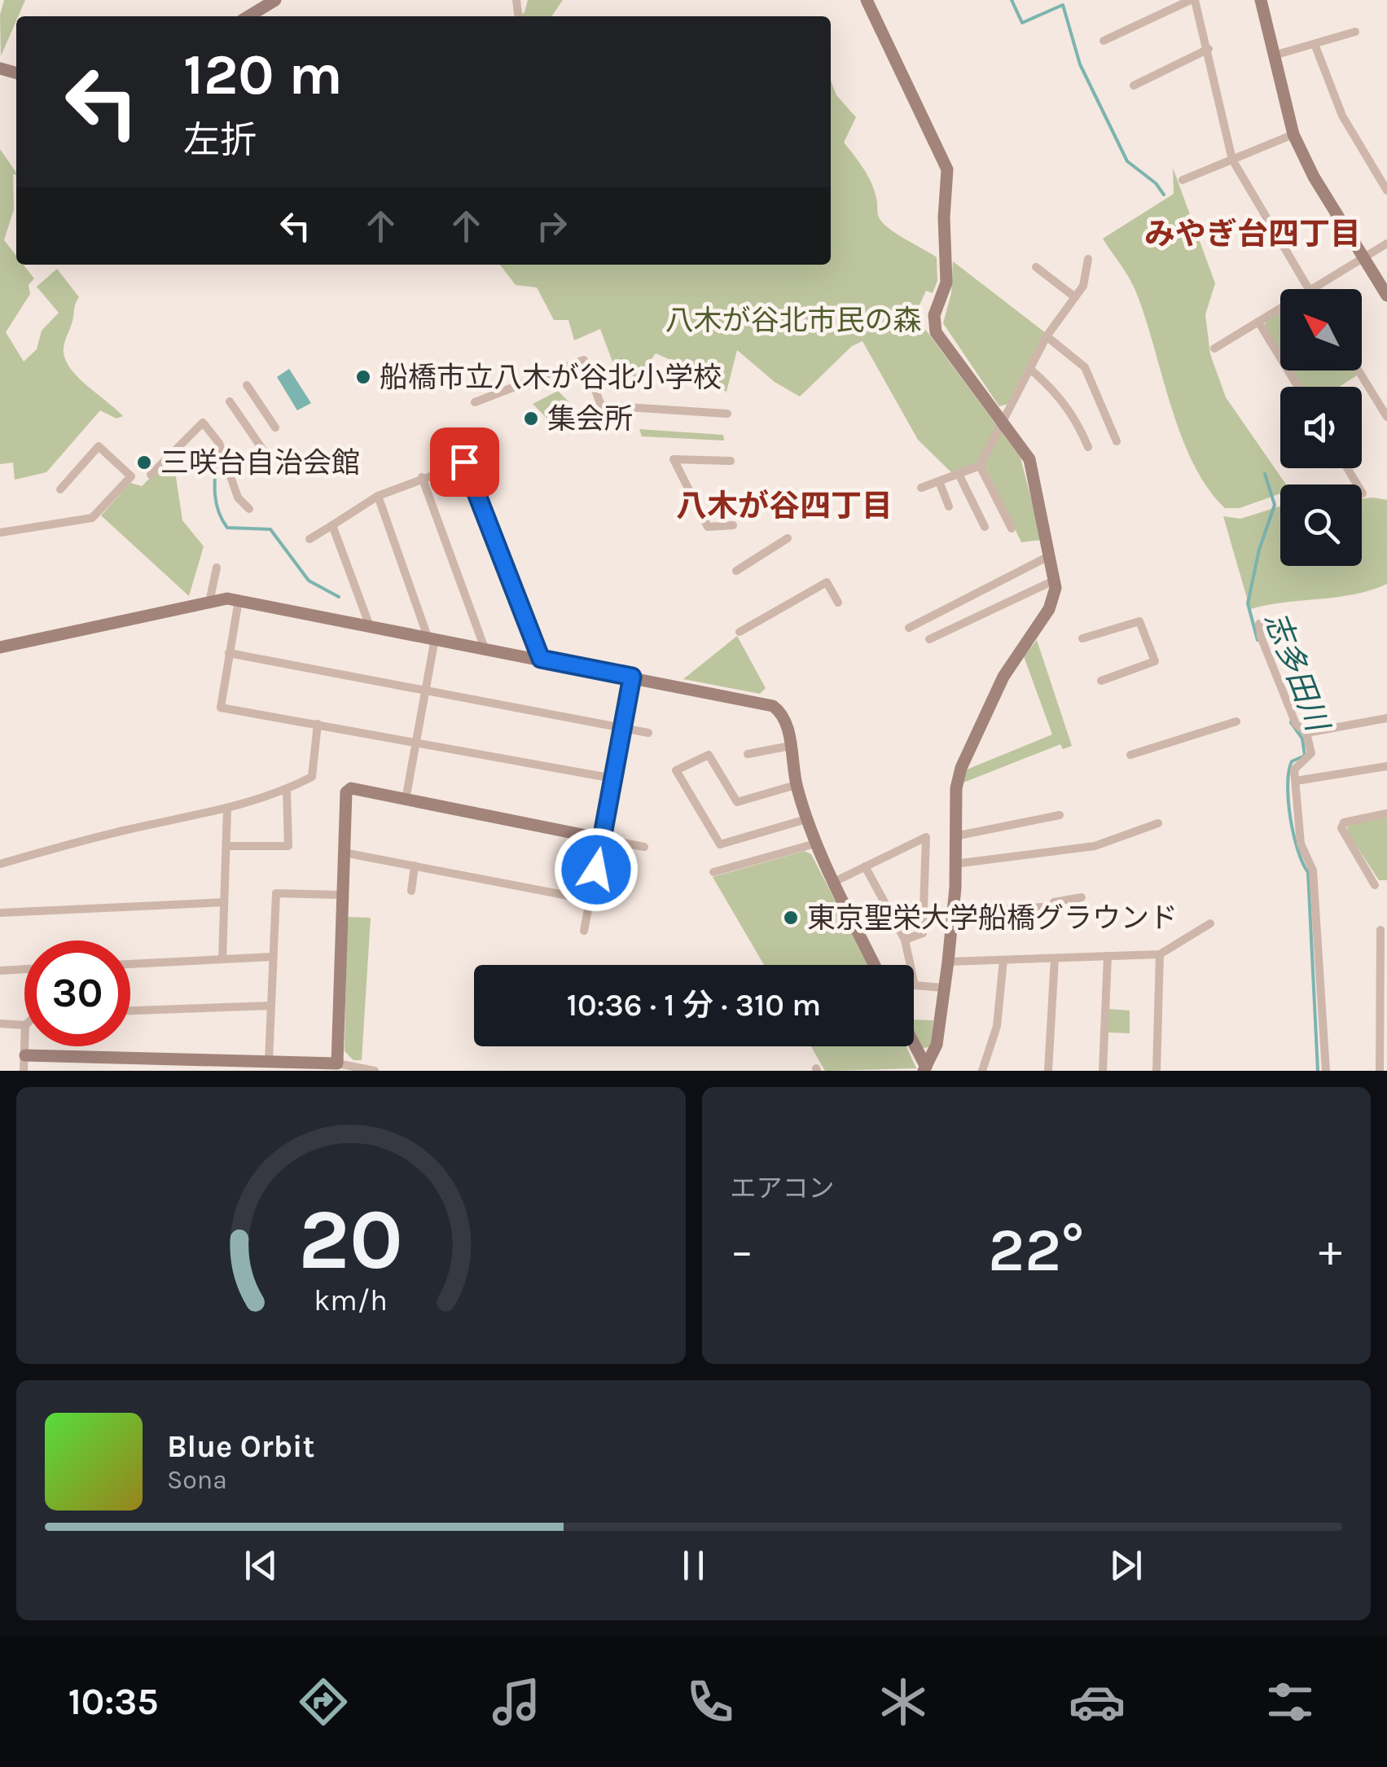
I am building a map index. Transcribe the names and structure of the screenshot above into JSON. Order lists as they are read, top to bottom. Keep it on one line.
{"districts":["みやぎ台四丁目","八木が谷四丁目"],"water":["志多田川"],"parks":["八木が谷北市民の森"],"places":["船橋市立八木が谷北小学校","集会所","三咲台自治会館","東京聖栄大学船橋グラウンド"],"north":"top left","page":{"turn":["120 m","左折"],"limit":"30","trip":"10:36 · 1 分 · 310 m","tile":"エアコン","heat":["−","22°","+"],"song":["Blue Orbit","Sona"],"tabs":"10:35","gauge":["20","km/h"]}}
